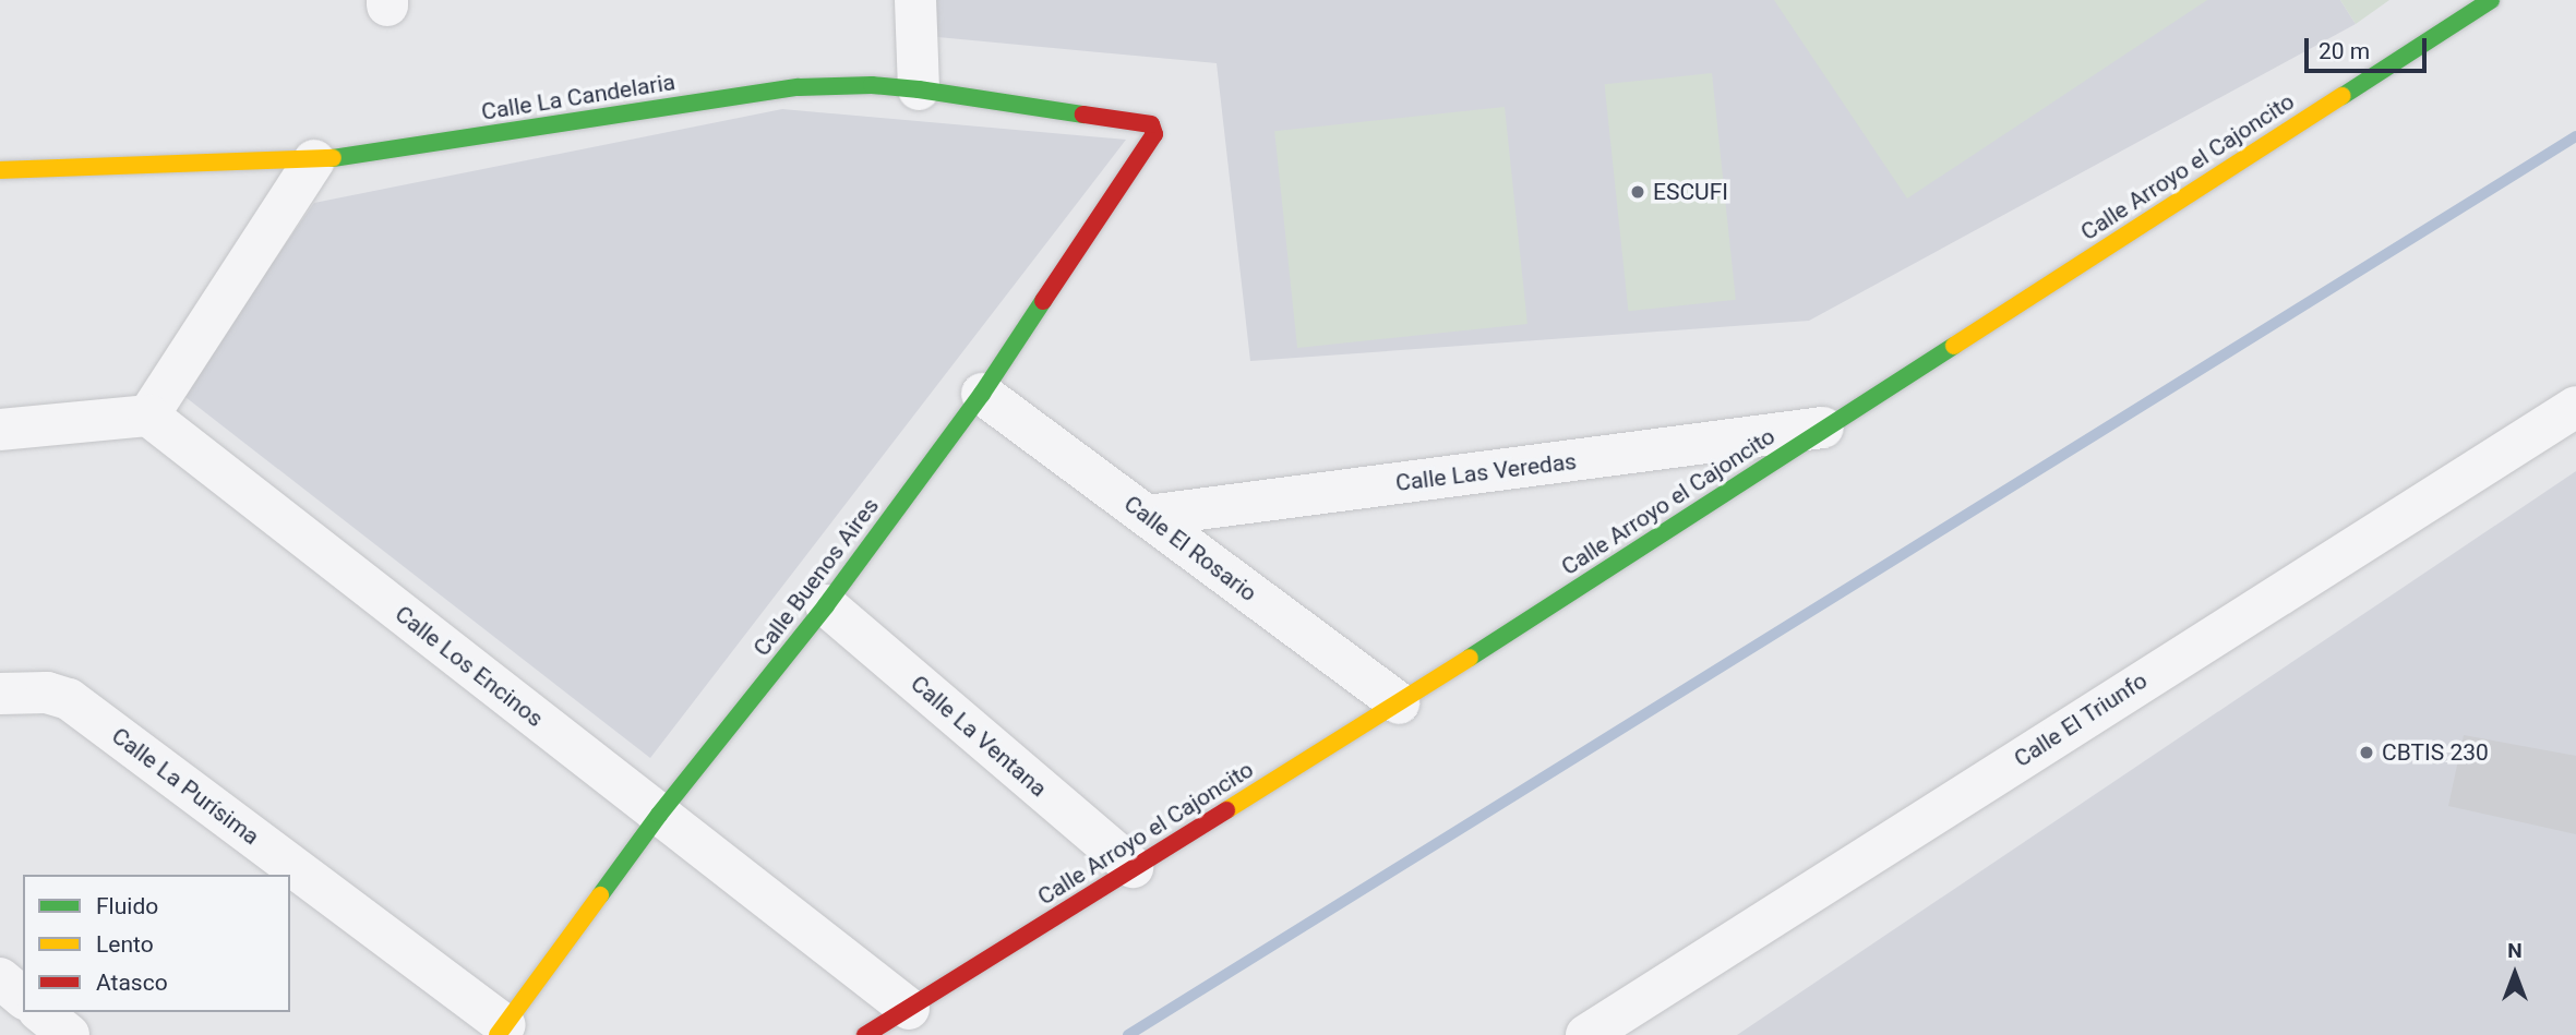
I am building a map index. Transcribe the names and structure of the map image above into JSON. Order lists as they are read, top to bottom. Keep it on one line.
{"streets":{"street":["Calle La Candelaria","Calle Arroyo el Cajoncito","Calle Las Veredas","Calle El Rosario","Calle Buenos Aires","Calle Los Encinos","Calle El Triunfo","Calle La Ventana","Calle La Purísima"]},"crossings":[["Calle La Candelaria","Calle Buenos Aires"],["Calle Arroyo el Cajoncito","Calle Las Veredas"],["Calle Arroyo el Cajoncito","Calle El Rosario"],["Calle Arroyo el Cajoncito","Calle Los Encinos"],["Calle Arroyo el Cajoncito","Calle La Ventana"],["Calle Las Veredas","Calle El Rosario"],["Calle El Rosario","Calle Buenos Aires"],["Calle Buenos Aires","Calle Los Encinos"],["Calle Buenos Aires","Calle La Ventana"],["Calle Buenos Aires","Calle La Purísima"]],"places":["ESCUFI","CBTIS 230"],"legend":["Fluido","Lento","Atasco"],"scale_bar":"20 m","north":"top"}
